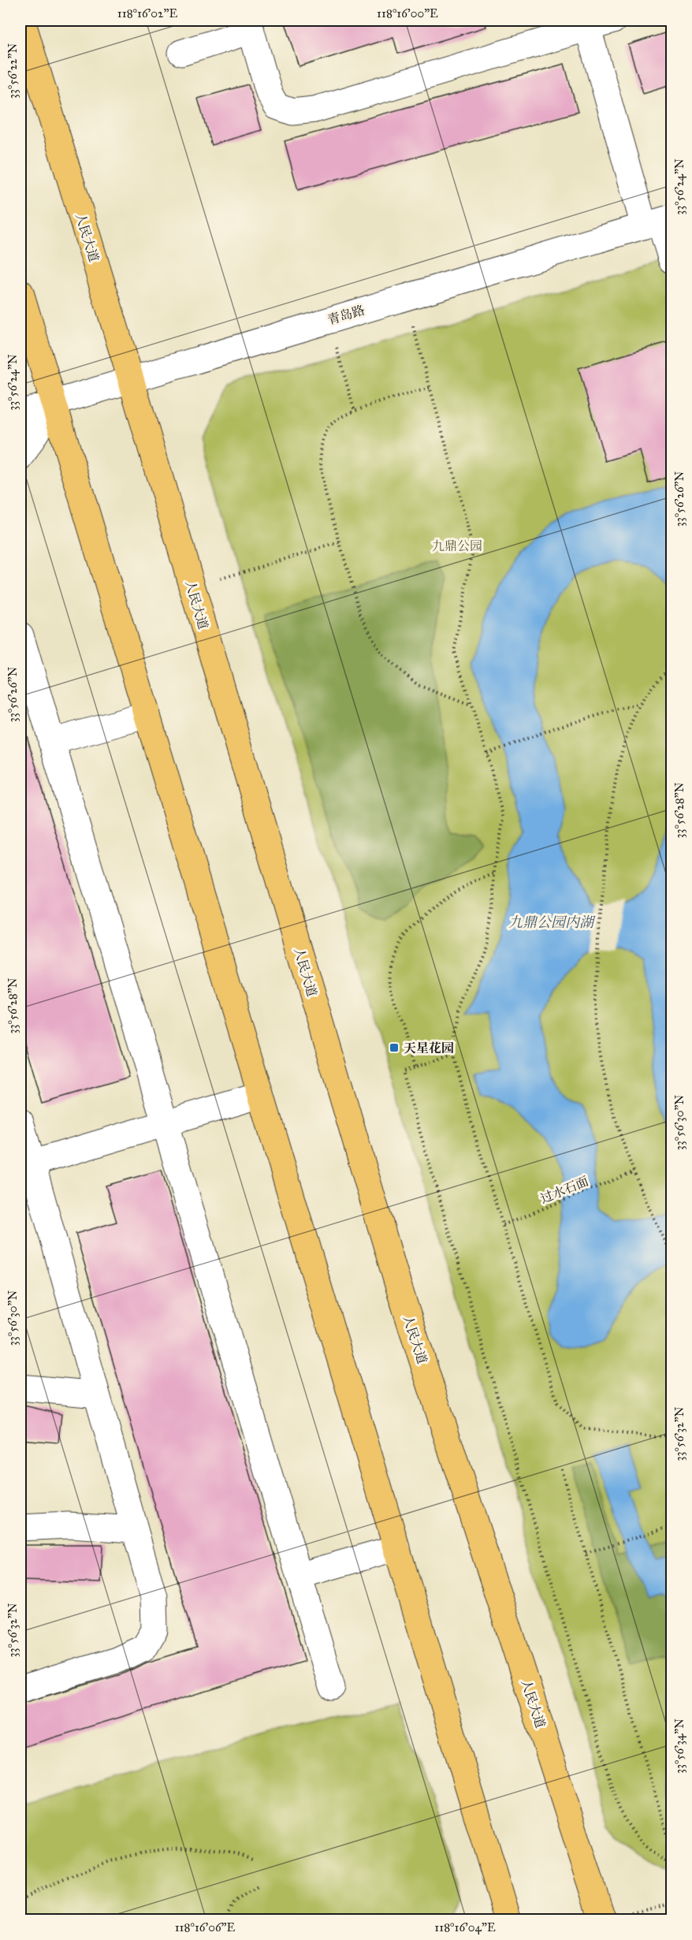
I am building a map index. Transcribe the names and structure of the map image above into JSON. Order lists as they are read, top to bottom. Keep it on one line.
{"streets":{"main road":["人民大道"],"street":["青岛路"],"path":["过水石面"]},"crossings":[["人民大道","青岛路"]],"water":["九鼎公园内湖"],"parks":["九鼎公园"],"places":{"transit":["天星花园"]},"coordinates":["118°16'02\"E","118°16'00\"E","33°56'22\"N","33°56'24\"N","33°56'26\"N","33°56'28\"N","33°56'30\"N","33°56'32\"N","33°56'34\"N","118°16'06\"E","118°16'04\"E"]}
